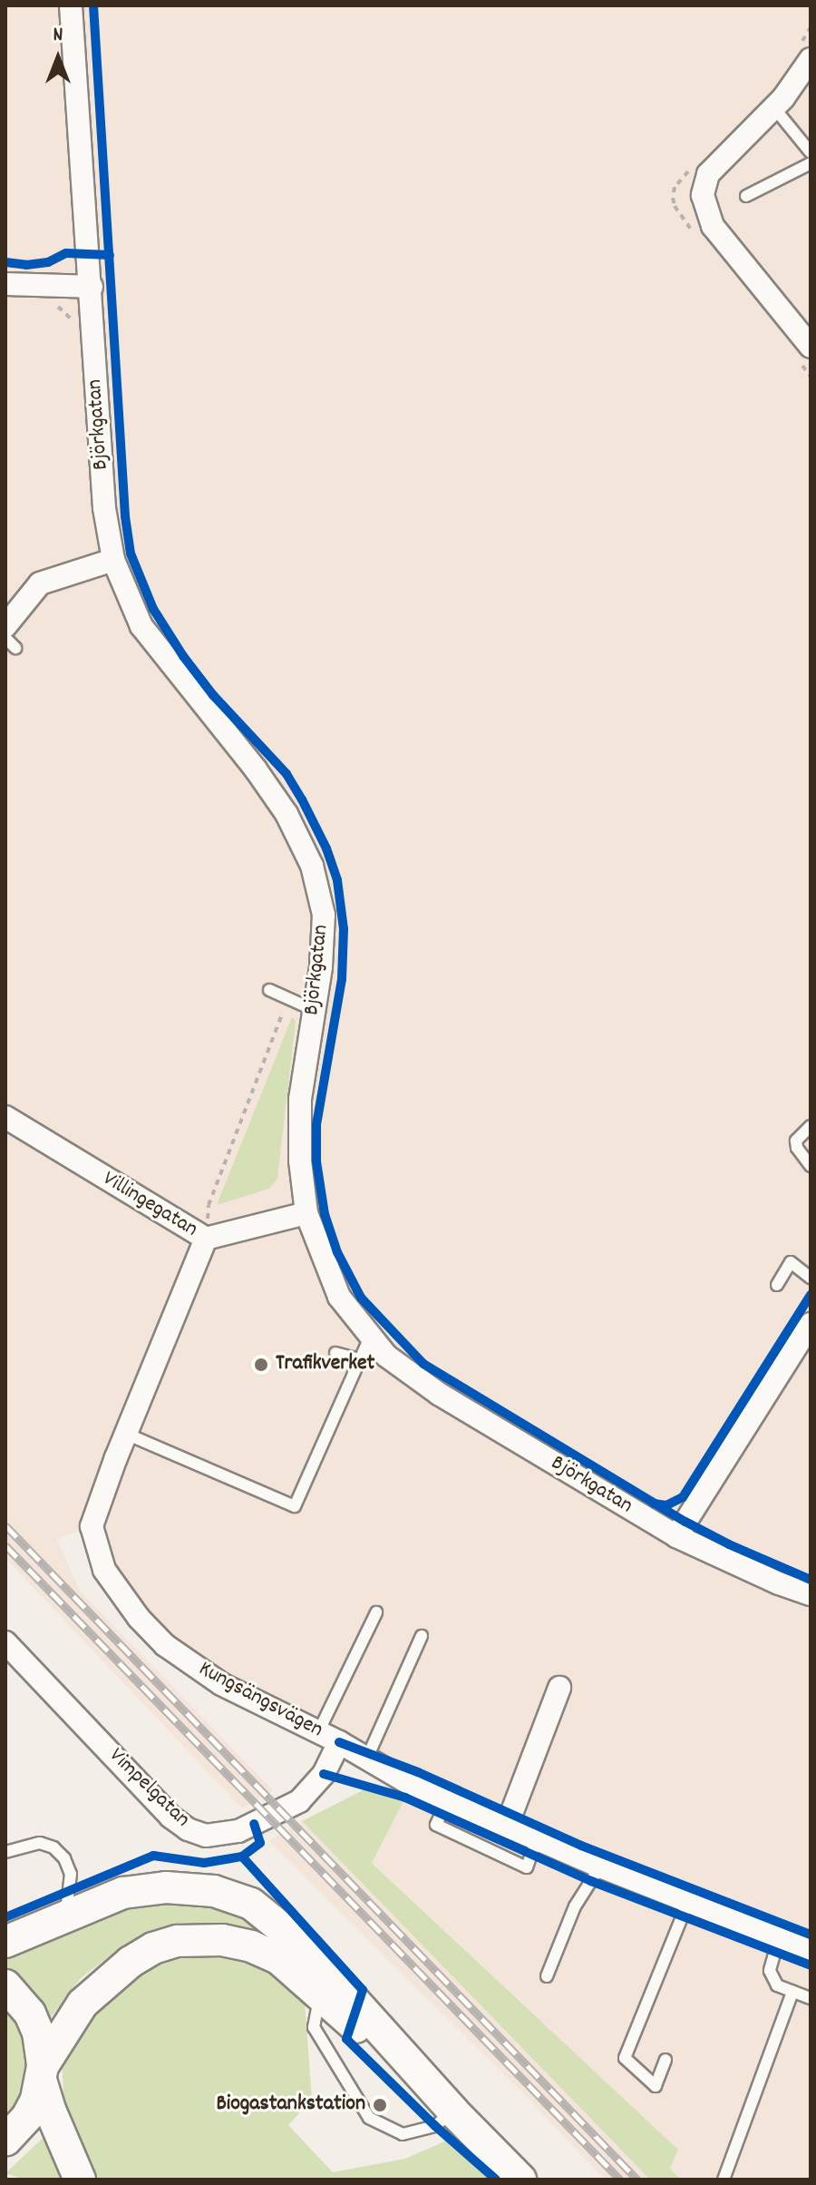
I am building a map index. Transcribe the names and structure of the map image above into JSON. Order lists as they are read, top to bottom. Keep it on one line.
{"streets":{"street":["Björkgatan","Villingegatan","Kungsängsvägen","Vimpelgatan"]},"crossings":[["Björkgatan","Villingegatan"],["Villingegatan","Kungsängsvägen"],["Kungsängsvägen","Vimpelgatan"]],"places":["Trafikverket","Biogastankstation"],"north":"top"}
